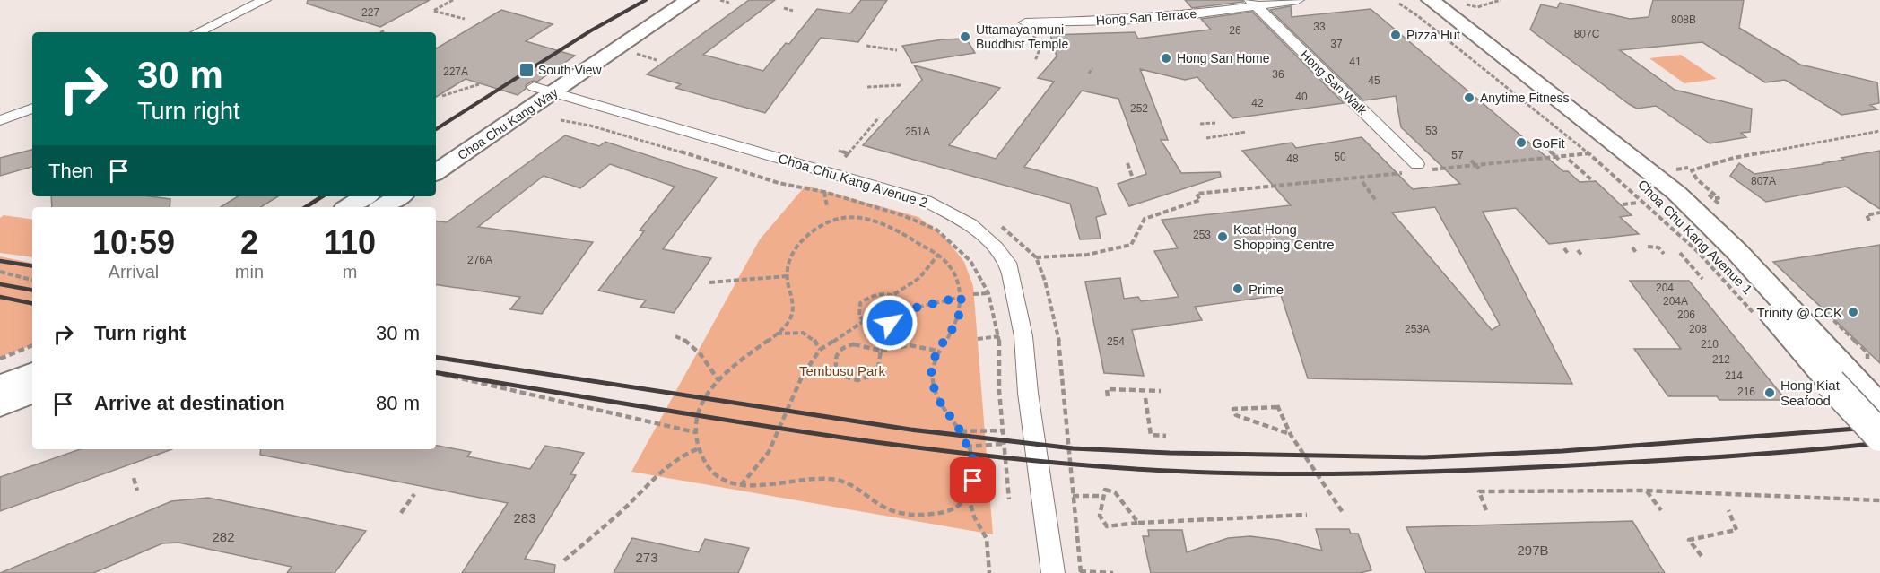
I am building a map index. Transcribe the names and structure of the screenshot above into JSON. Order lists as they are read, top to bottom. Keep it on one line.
{"streets":{"street":["Hong San Terrace","Hong San Walk","Choa Chu Kang Way","Choa Chu Kang Avenue 2","Choa Chu Kang Avenue 1"]},"crossings":[["Hong San Terrace","Hong San Walk"],["Choa Chu Kang Way","Choa Chu Kang Avenue 2"]],"parks":["Tembusu Park"],"places":{"other":["Pizza Hut","Uttamayanmuni Buddhist Temple","Hong San Home","Anytime Fitness","GoFit","Keat Hong Shopping Centre","Prime","Trinity @ CCK","Hong Kiat Seafood"],"transit":["South View"]},"house_numbers":["227","808B","33","26","807C","37","41","227A","36","45","40","42","252","53","251A","57","50","48","807A","253","276A","204","204A","206","253A","208","254","210","212","214","216","283","282","297B","273"],"page":{"turn":["30 m","Turn right"],"then":"Then","eta":["10:59","Arrival","2","min","110","m"],"list":[{"name":"Turn right","value":"30 m"},{"name":"Arrive at destination","value":"80 m"}]}}
